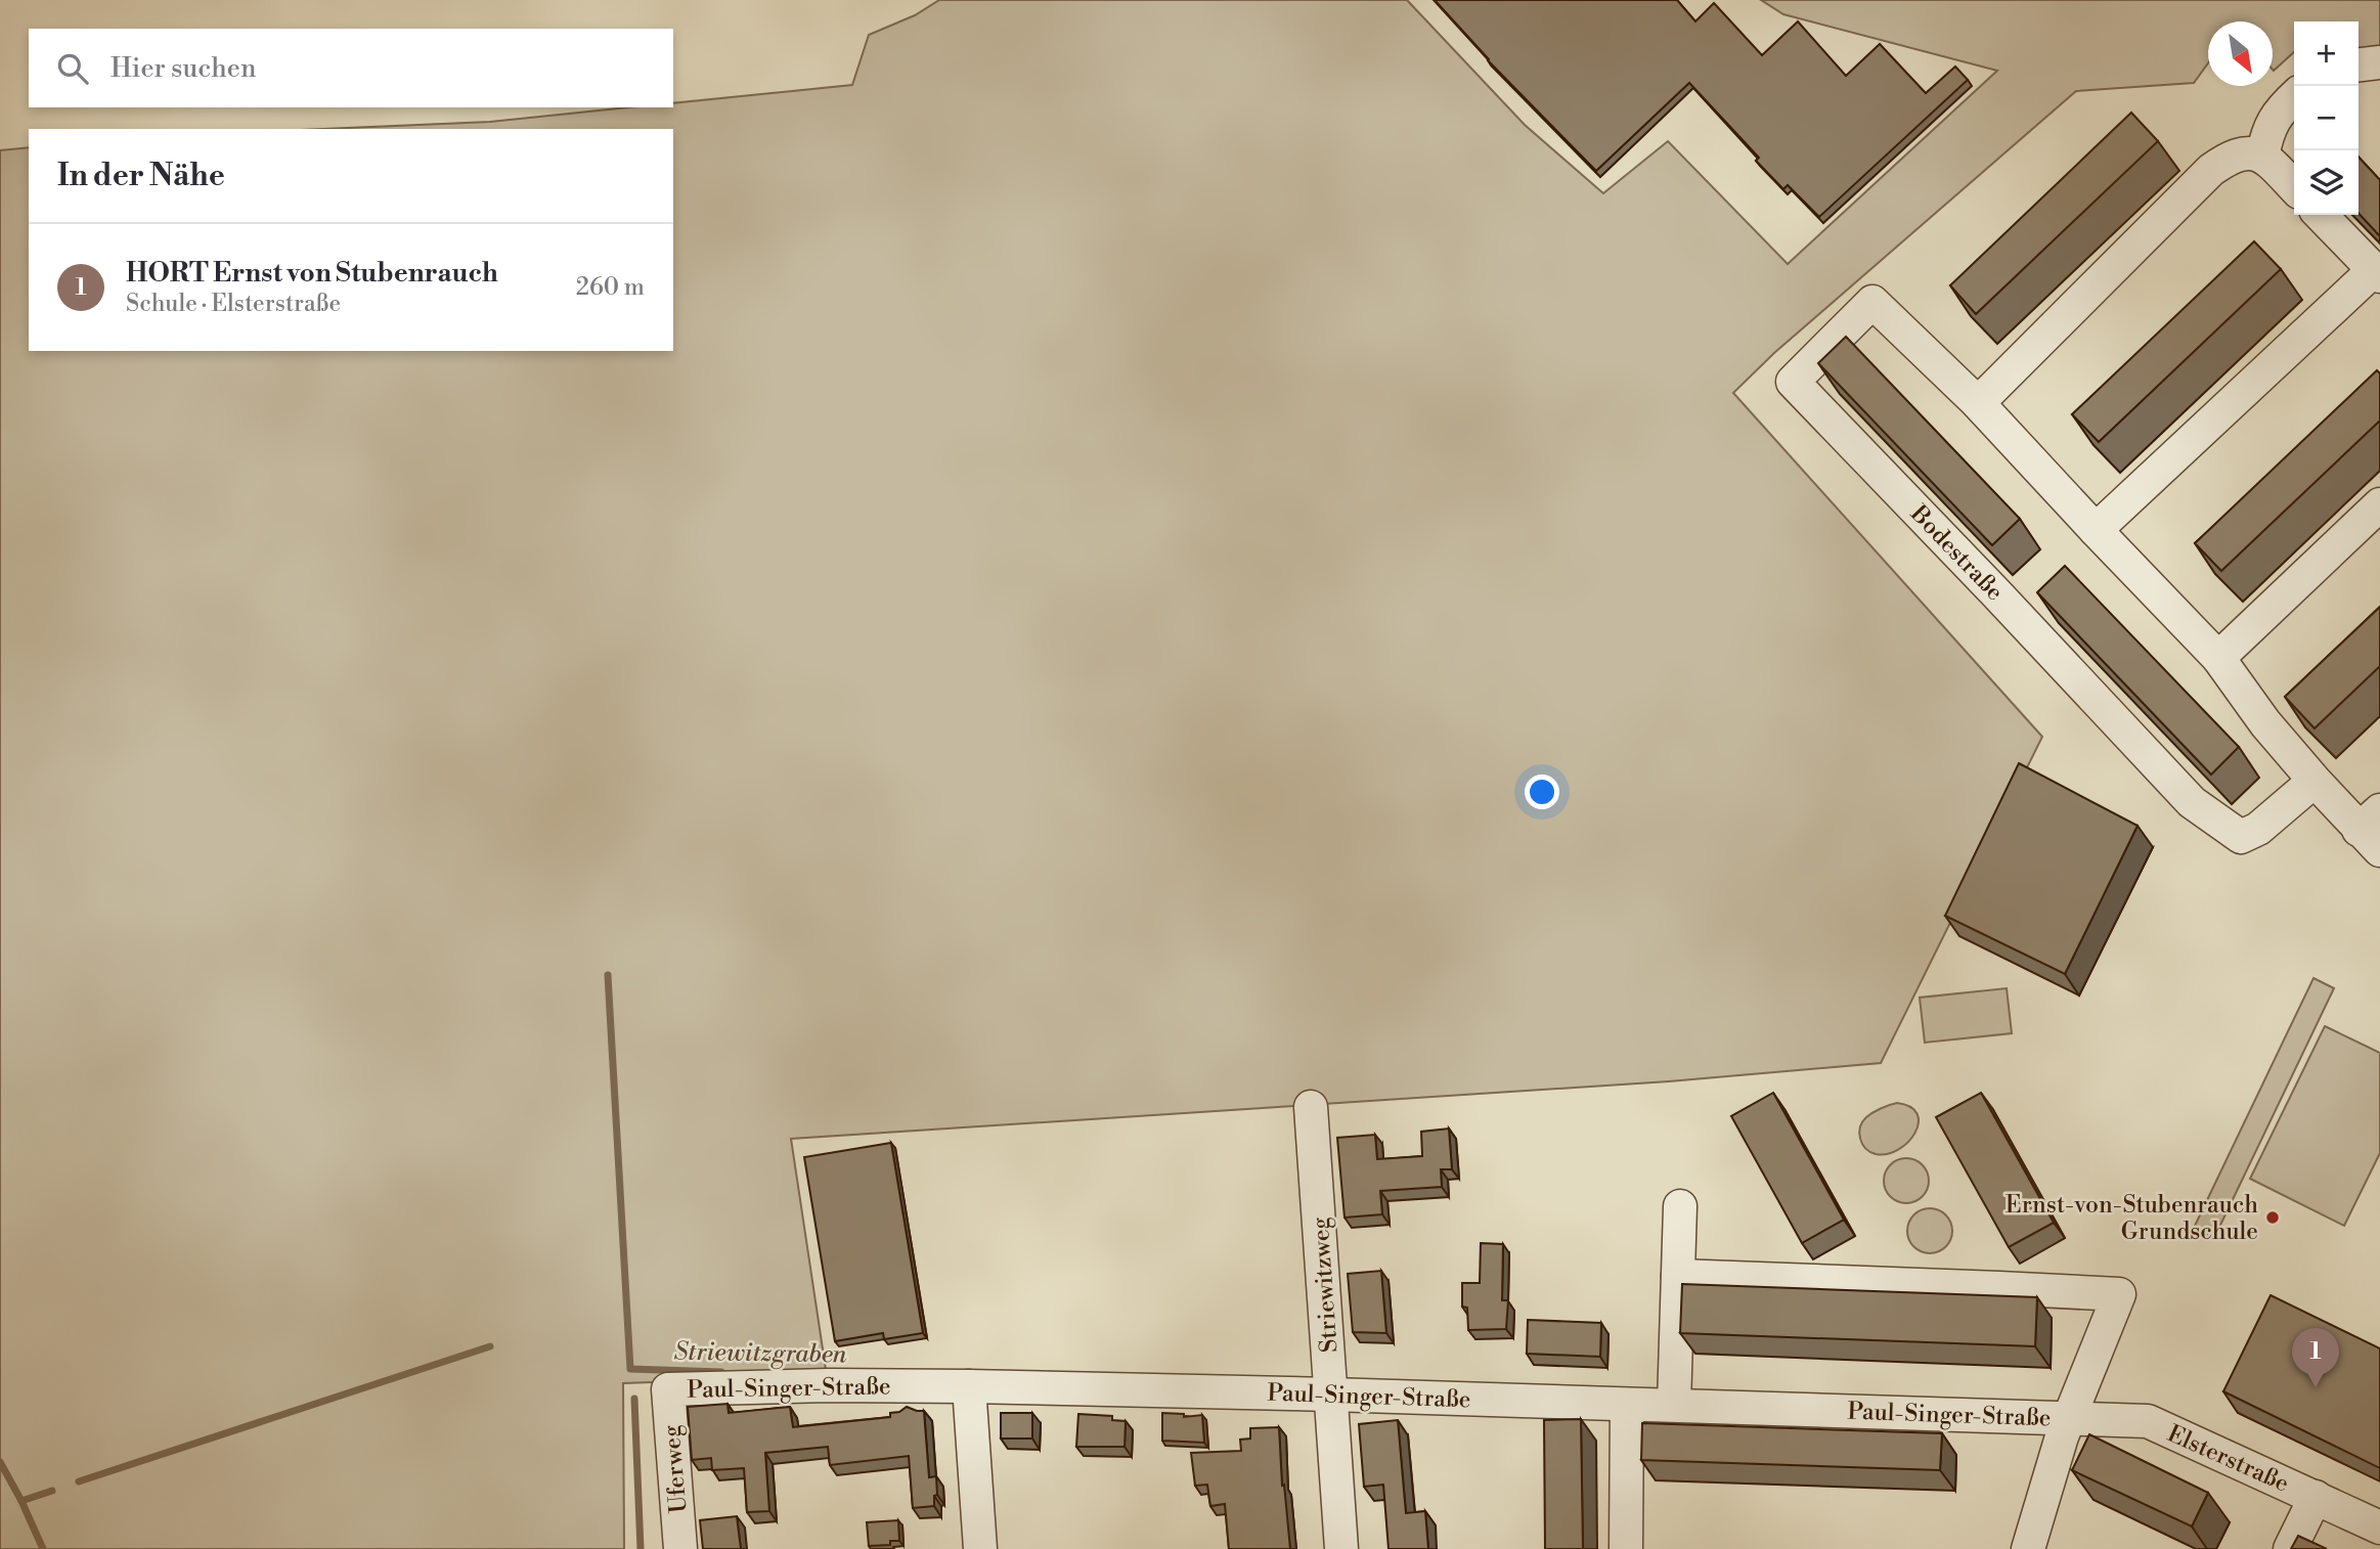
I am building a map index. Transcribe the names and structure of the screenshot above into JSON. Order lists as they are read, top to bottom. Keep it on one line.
{"streets":{"street":["Bodestraße","Striewitzweg","Paul-Singer-Straße","Elsterstraße","Uferweg"]},"crossings":[["Striewitzweg","Paul-Singer-Straße"],["Paul-Singer-Straße","Elsterstraße"],["Paul-Singer-Straße","Uferweg"]],"water":["Striewitzgraben"],"places":["Ernst-von-Stubenrauch Grundschule"],"north":"bottom right","page":{"map_buttons":["+","−"],"search":"Hier suchen","heading":"In der Nähe","list":[{"mark":"1","name":"HORT Ernst von Stubenrauch","note":"Schule · Elsterstraße","value":"260 m"}],"pins":"1"}}
